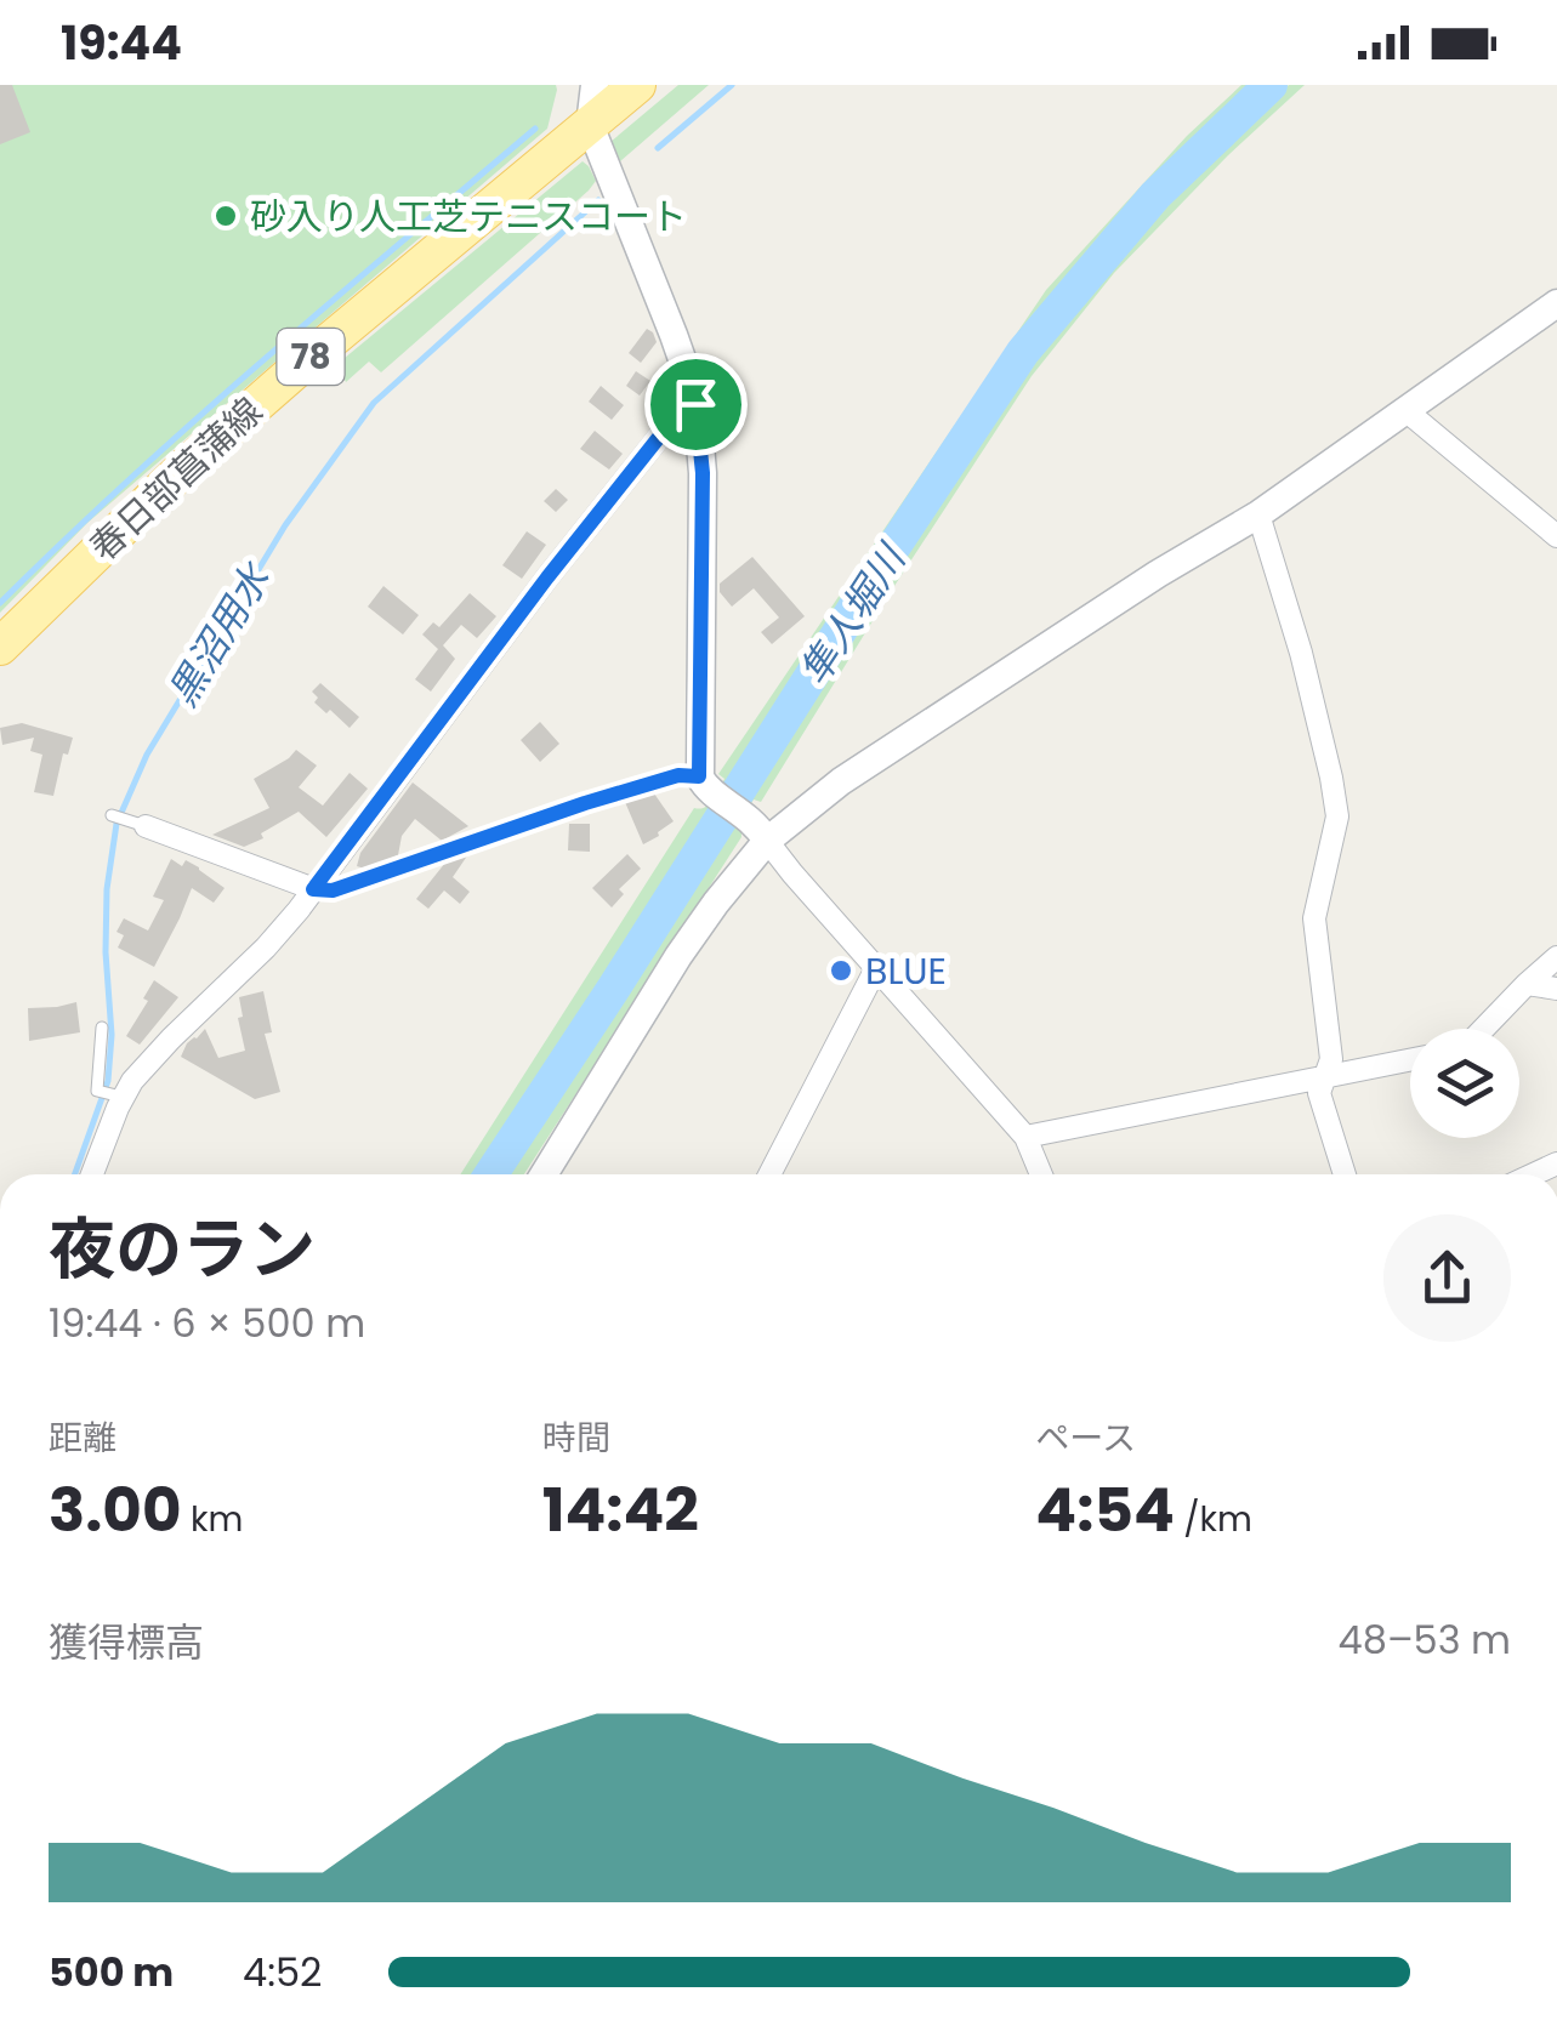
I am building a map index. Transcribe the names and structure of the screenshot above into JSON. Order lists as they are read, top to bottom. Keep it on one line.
{"streets":{"main road":["78","春日部菖蒲線"]},"water":["隼人堀川","黒沼用水"],"places":["砂入り人工芝テニスコート","BLUE"],"page":{"status":"19:44","heading":["夜のラン","19:44 · 6 × 500 m"],"stats":[["距離","3.00 km"],["時間","14:42"],["ペース","4:54 /km"]],"chart":["獲得標高","48–53 m"],"list":[{"name":"500 m","note":"4:52"}]}}
